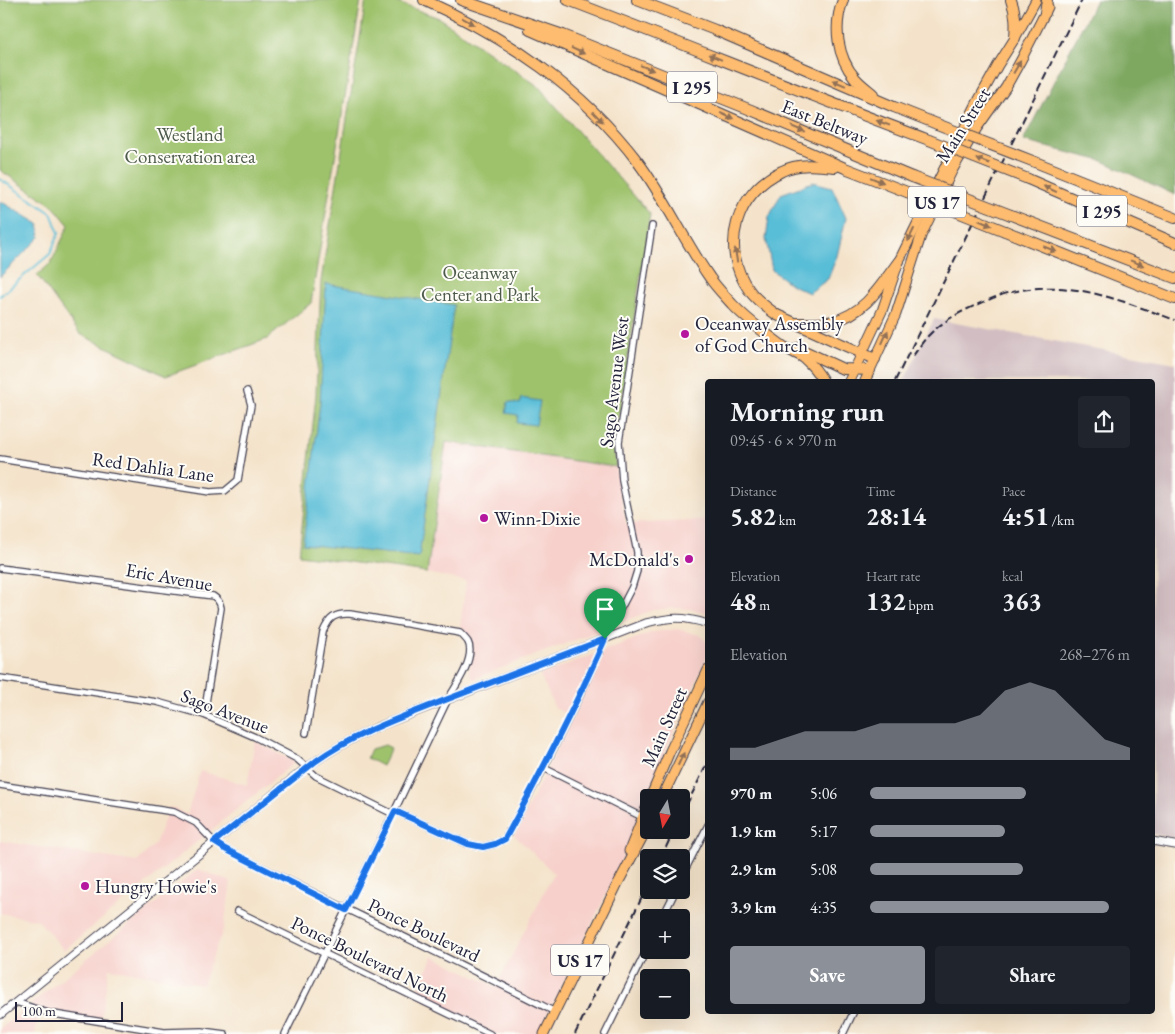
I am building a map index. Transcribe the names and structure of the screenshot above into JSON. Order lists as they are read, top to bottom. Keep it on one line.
{"streets":{"highway":["I 295","East Beltway"],"main road":["Main Street","US 17"],"street":["Sago Avenue West","Red Dahlia Lane","Eric Avenue","Sago Avenue","Ponce Boulevard","Ponce Boulevard North"]},"crossings":[["US 17","Ponce Boulevard"],["Sago Avenue West","Sago Avenue"],["Eric Avenue","Sago Avenue"]],"parks":["Westland Conservation area","Oceanway Center and Park"],"places":["Oceanway Assembly of God Church","Winn-Dixie","McDonald's","Hungry Howie's"],"scale_bar":"100 m","north":"bottom","page":{"heading":["Morning run","09:45 · 6 × 970 m"],"stats":[["Distance","5.82 km"],["Time","28:14"],["Pace","4:51 /km"],["Elevation","48 m"],["Heart rate","132 bpm"],["kcal","363"]],"chart":["Elevation","268–276 m"],"list":[{"name":"970 m","note":"5:06"},{"name":"1.9 km","note":"5:17"},{"name":"2.9 km","note":"5:08"},{"name":"3.9 km","note":"4:35"}],"map_buttons":["+","−"],"buttons":["Save","Share"],"scale":"100 m"}}
